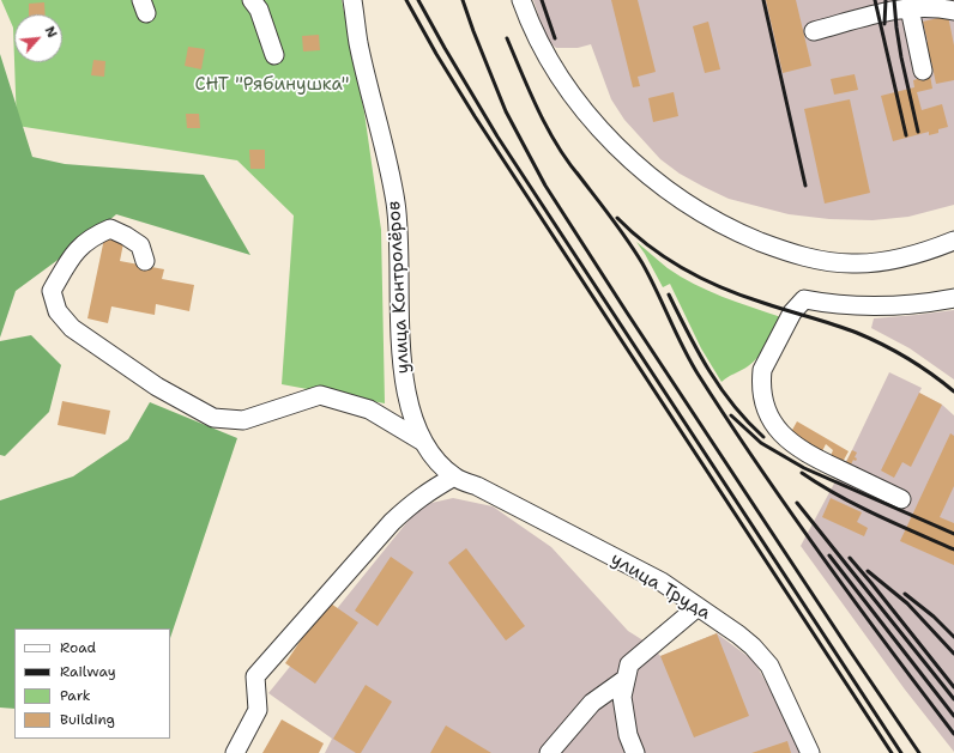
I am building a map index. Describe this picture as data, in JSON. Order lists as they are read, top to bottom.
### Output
{
  "streets": {
    "street": ["улица Контролёров", "улица Труда"]
  },
  "crossings": [
    ["улица Контролёров", "улица Труда"]
  ],
  "parks": ["СНТ \"Рябинушка\""],
  "legend": [
    "Road",
    "Railway",
    "Park",
    "Building"
  ],
  "north": "top right"
}
